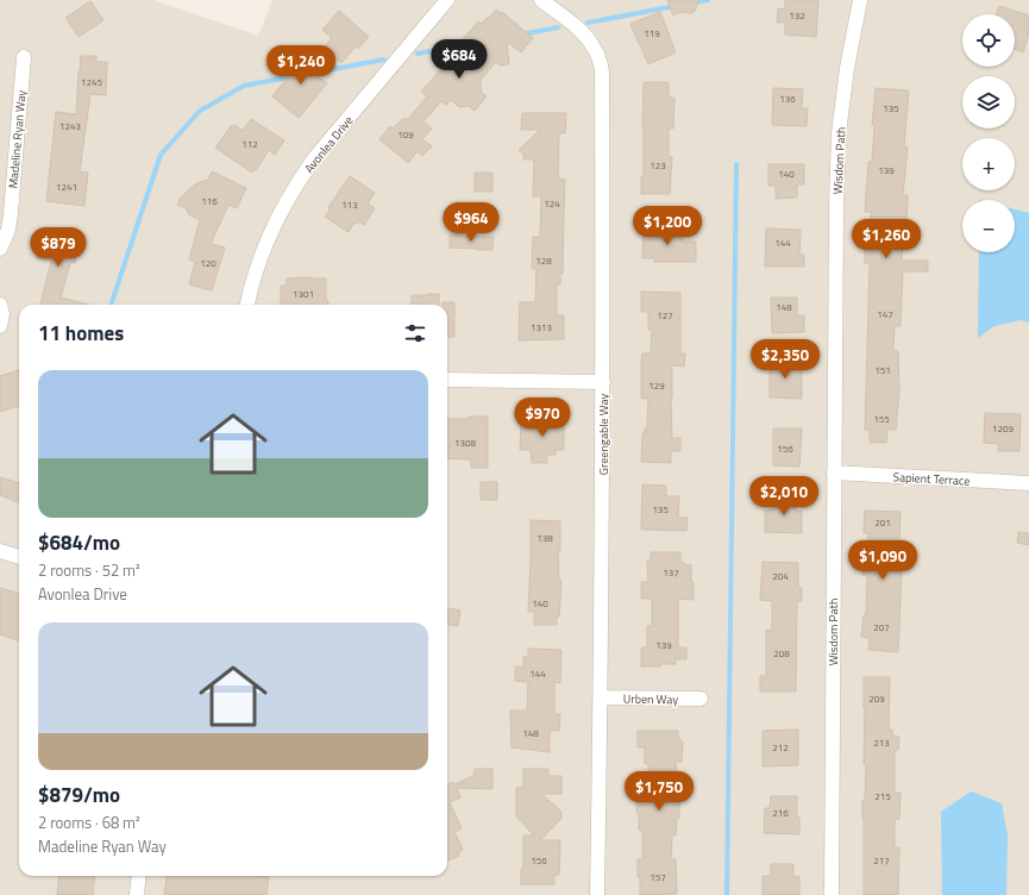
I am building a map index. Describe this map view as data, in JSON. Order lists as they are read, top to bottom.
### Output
{
  "streets": {
    "street": [
      "Madeline Ryan Way",
      "Avonlea Drive",
      "Wisdom Path",
      "Greengable Way",
      "Sapient Terrace",
      "Urben Way"
    ]
  },
  "crossings": [
    ["Wisdom Path", "Sapient Terrace"],
    ["Greengable Way", "Urben Way"]
  ],
  "house_numbers": [
    "132",
    "119",
    "1245",
    "136",
    "135",
    "1243",
    "109",
    "112",
    "123",
    "139",
    "140",
    "1241",
    "116",
    "124",
    "113",
    "144",
    "128",
    "120",
    "1301",
    "148",
    "147",
    "127",
    "1313",
    "151",
    "129",
    "155",
    "1209",
    "1308",
    "156",
    "135",
    "201",
    "138",
    "137",
    "204",
    "140",
    "207",
    "139",
    "208",
    "144",
    "209",
    "148",
    "213",
    "212",
    "215",
    "216",
    "156",
    "217",
    "157"
  ],
  "page": {
    "map_buttons": ["+", "−"],
    "price": [
      "$684",
      "$1,240",
      "$964",
      "$1,200",
      "$1,260",
      "$879",
      "$2,350",
      "$970",
      "$2,010",
      "$1,090",
      "$1,750"
    ],
    "heading": "11 homes",
    "list": [
      {
        "name": "$684/mo",
        "note": "2 rooms · 52 m² · Avonlea Drive"
      },
      {
        "name": "$879/mo",
        "note": "2 rooms · 68 m² · Madeline Ryan Way"
      }
    ]
  }
}
